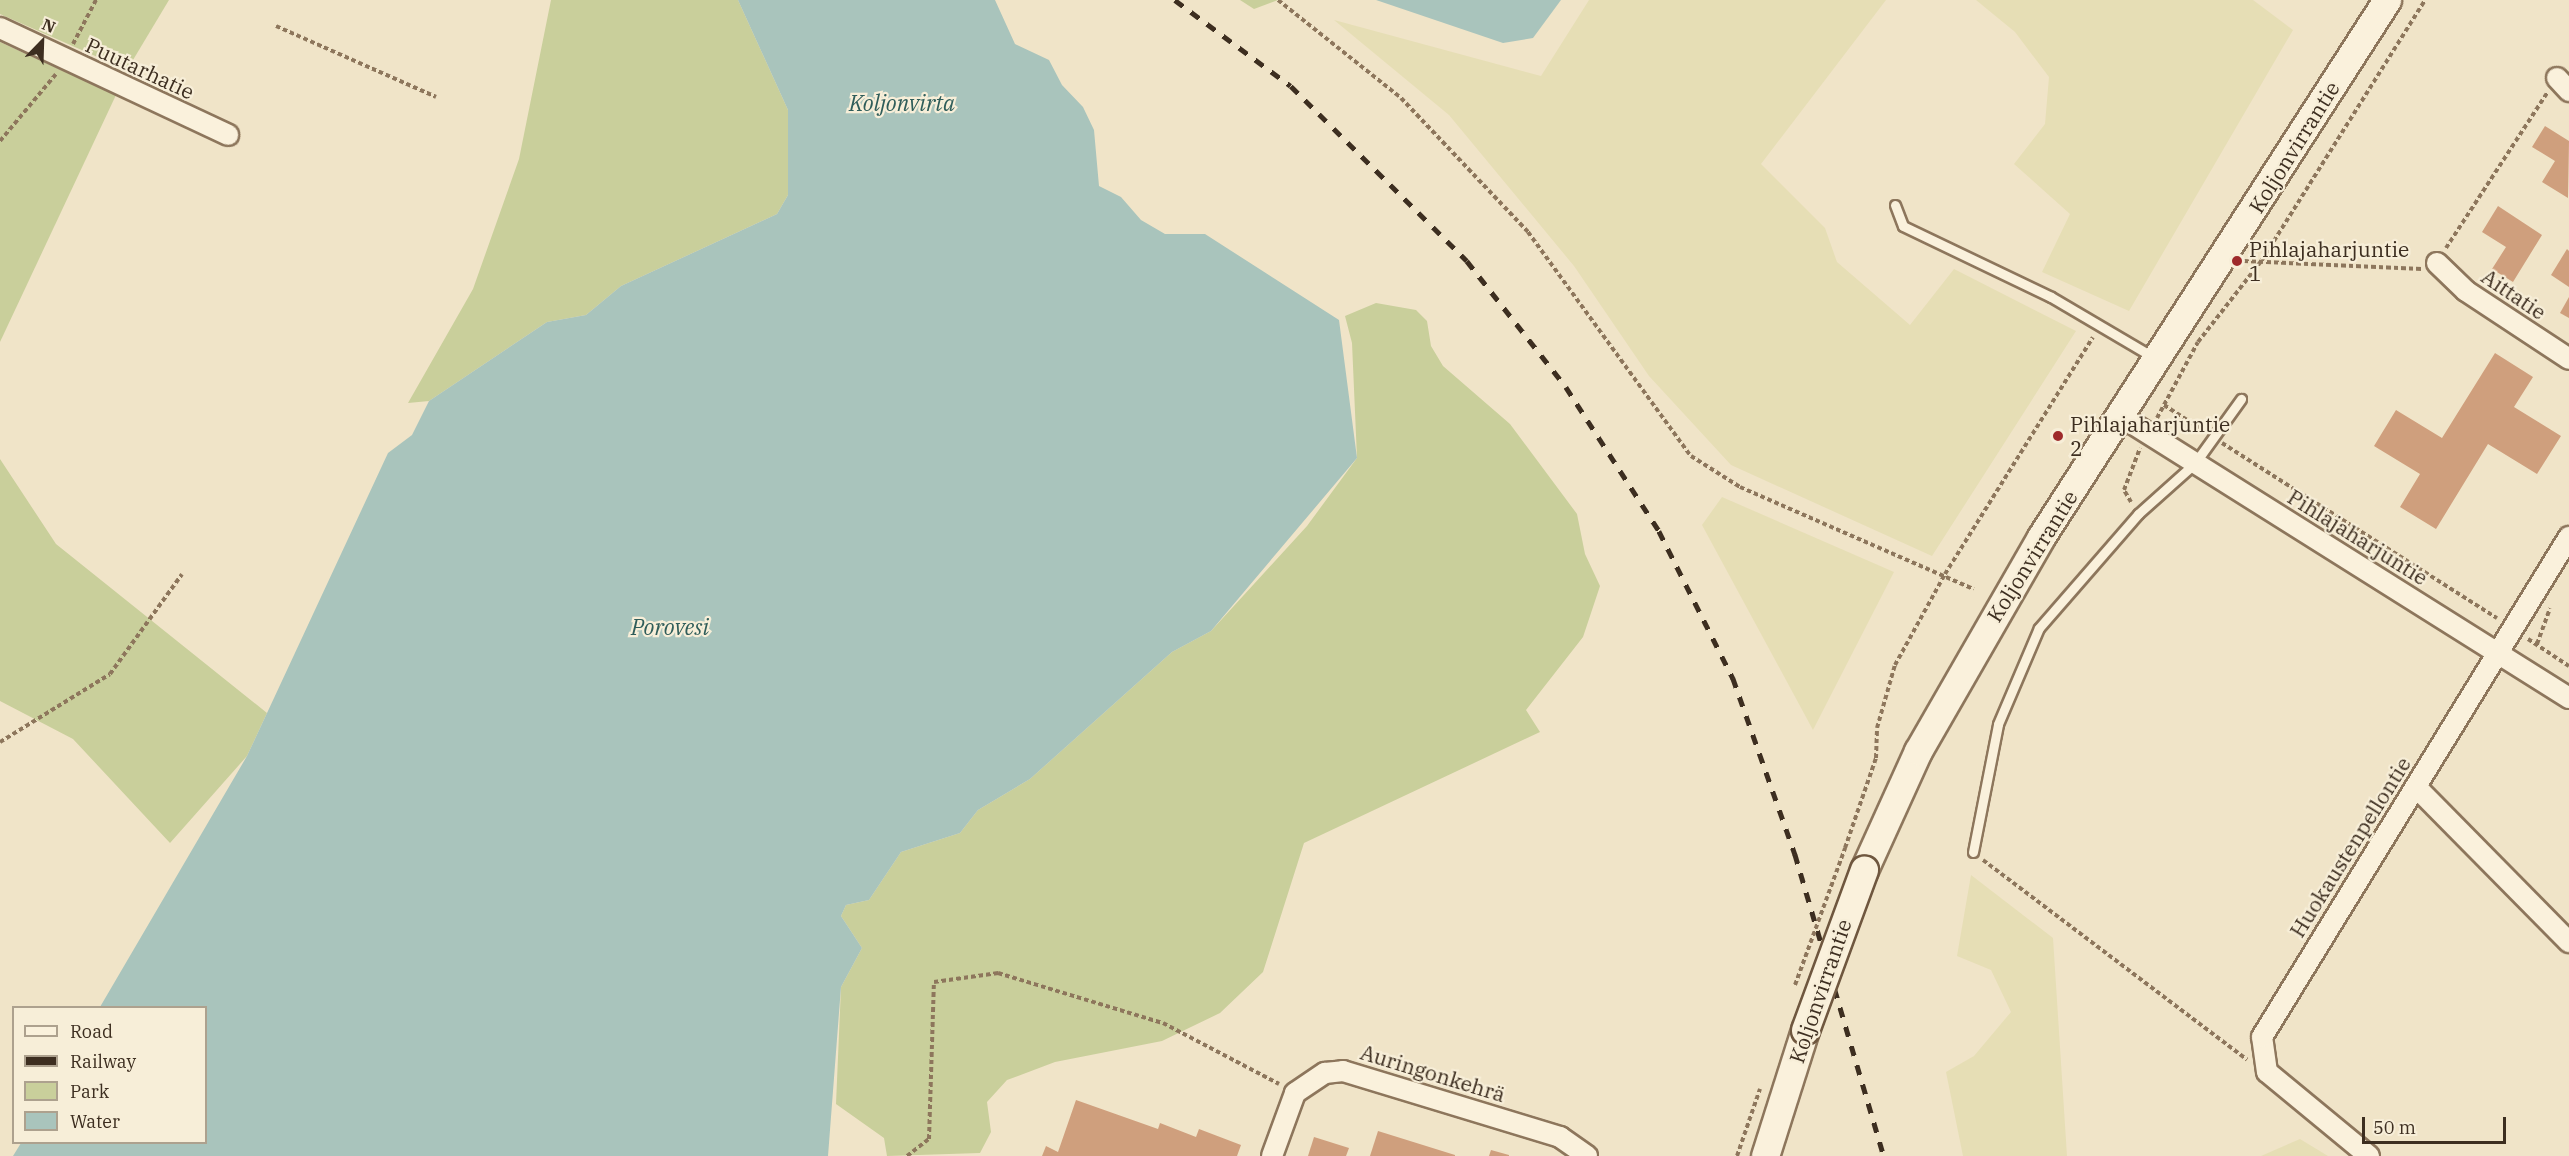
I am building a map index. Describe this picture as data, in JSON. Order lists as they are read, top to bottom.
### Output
{
  "streets": {
    "main road": ["Koljonvirrantie"],
    "street": [
      "Puutarhatie",
      "Aittatie",
      "Pihlajaharjuntie",
      "Huokaustenpellontie",
      "Auringonkehrä"
    ]
  },
  "crossings": [
    ["Koljonvirrantie", "Pihlajaharjuntie"],
    ["Pihlajaharjuntie", "Huokaustenpellontie"]
  ],
  "water": ["Koljonvirta", "Porovesi"],
  "places": ["Pihlajaharjuntie 1", "Pihlajaharjuntie 2"],
  "legend": [
    "Road",
    "Railway",
    "Park",
    "Water"
  ],
  "scale_bar": "50 m",
  "north": "top right"
}
